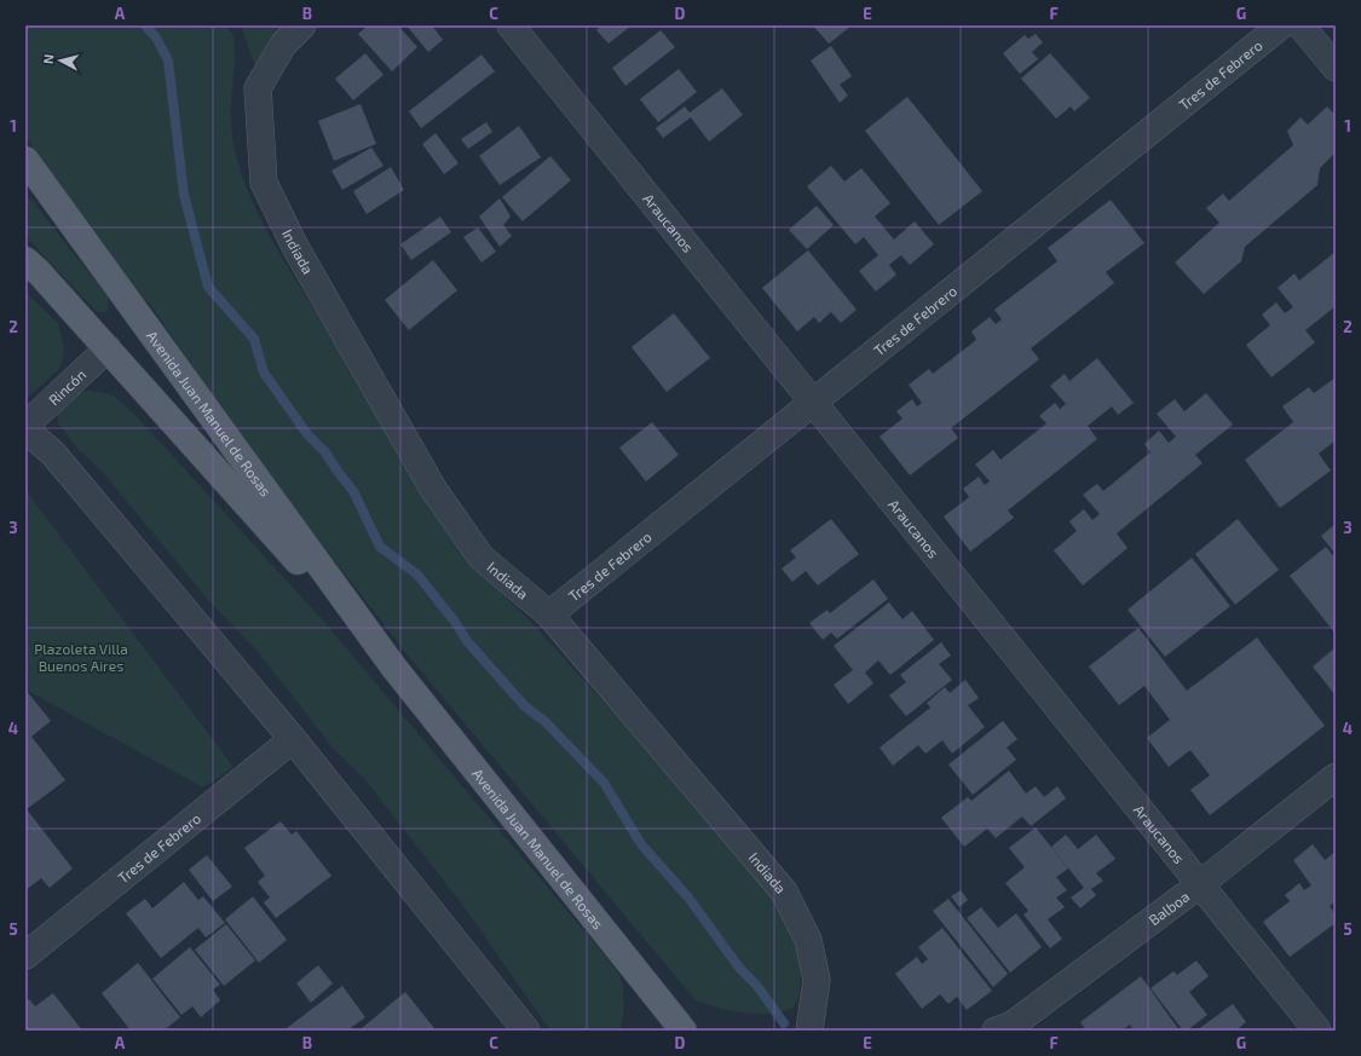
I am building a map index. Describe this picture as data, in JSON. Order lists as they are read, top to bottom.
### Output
{
  "streets": {
    "main road": ["Avenida Juan Manuel de Rosas"],
    "street": [
      "Tres de Febrero",
      "Araucanos",
      "Indiada",
      "Rincón",
      "Balboa"
    ]
  },
  "crossings": [
    ["Tres de Febrero", "Araucanos"],
    ["Tres de Febrero", "Indiada"],
    ["Araucanos", "Balboa"],
    ["Rincón", "Avenida Juan Manuel de Rosas"]
  ],
  "parks": ["Plazoleta Villa Buenos Aires"],
  "north": "left",
  "grid": {
    "columns": [
      "A",
      "B",
      "C",
      "D",
      "E",
      "F",
      "G"
    ],
    "rows": [
      "1",
      "2",
      "3",
      "4",
      "5"
    ]
  }
}
